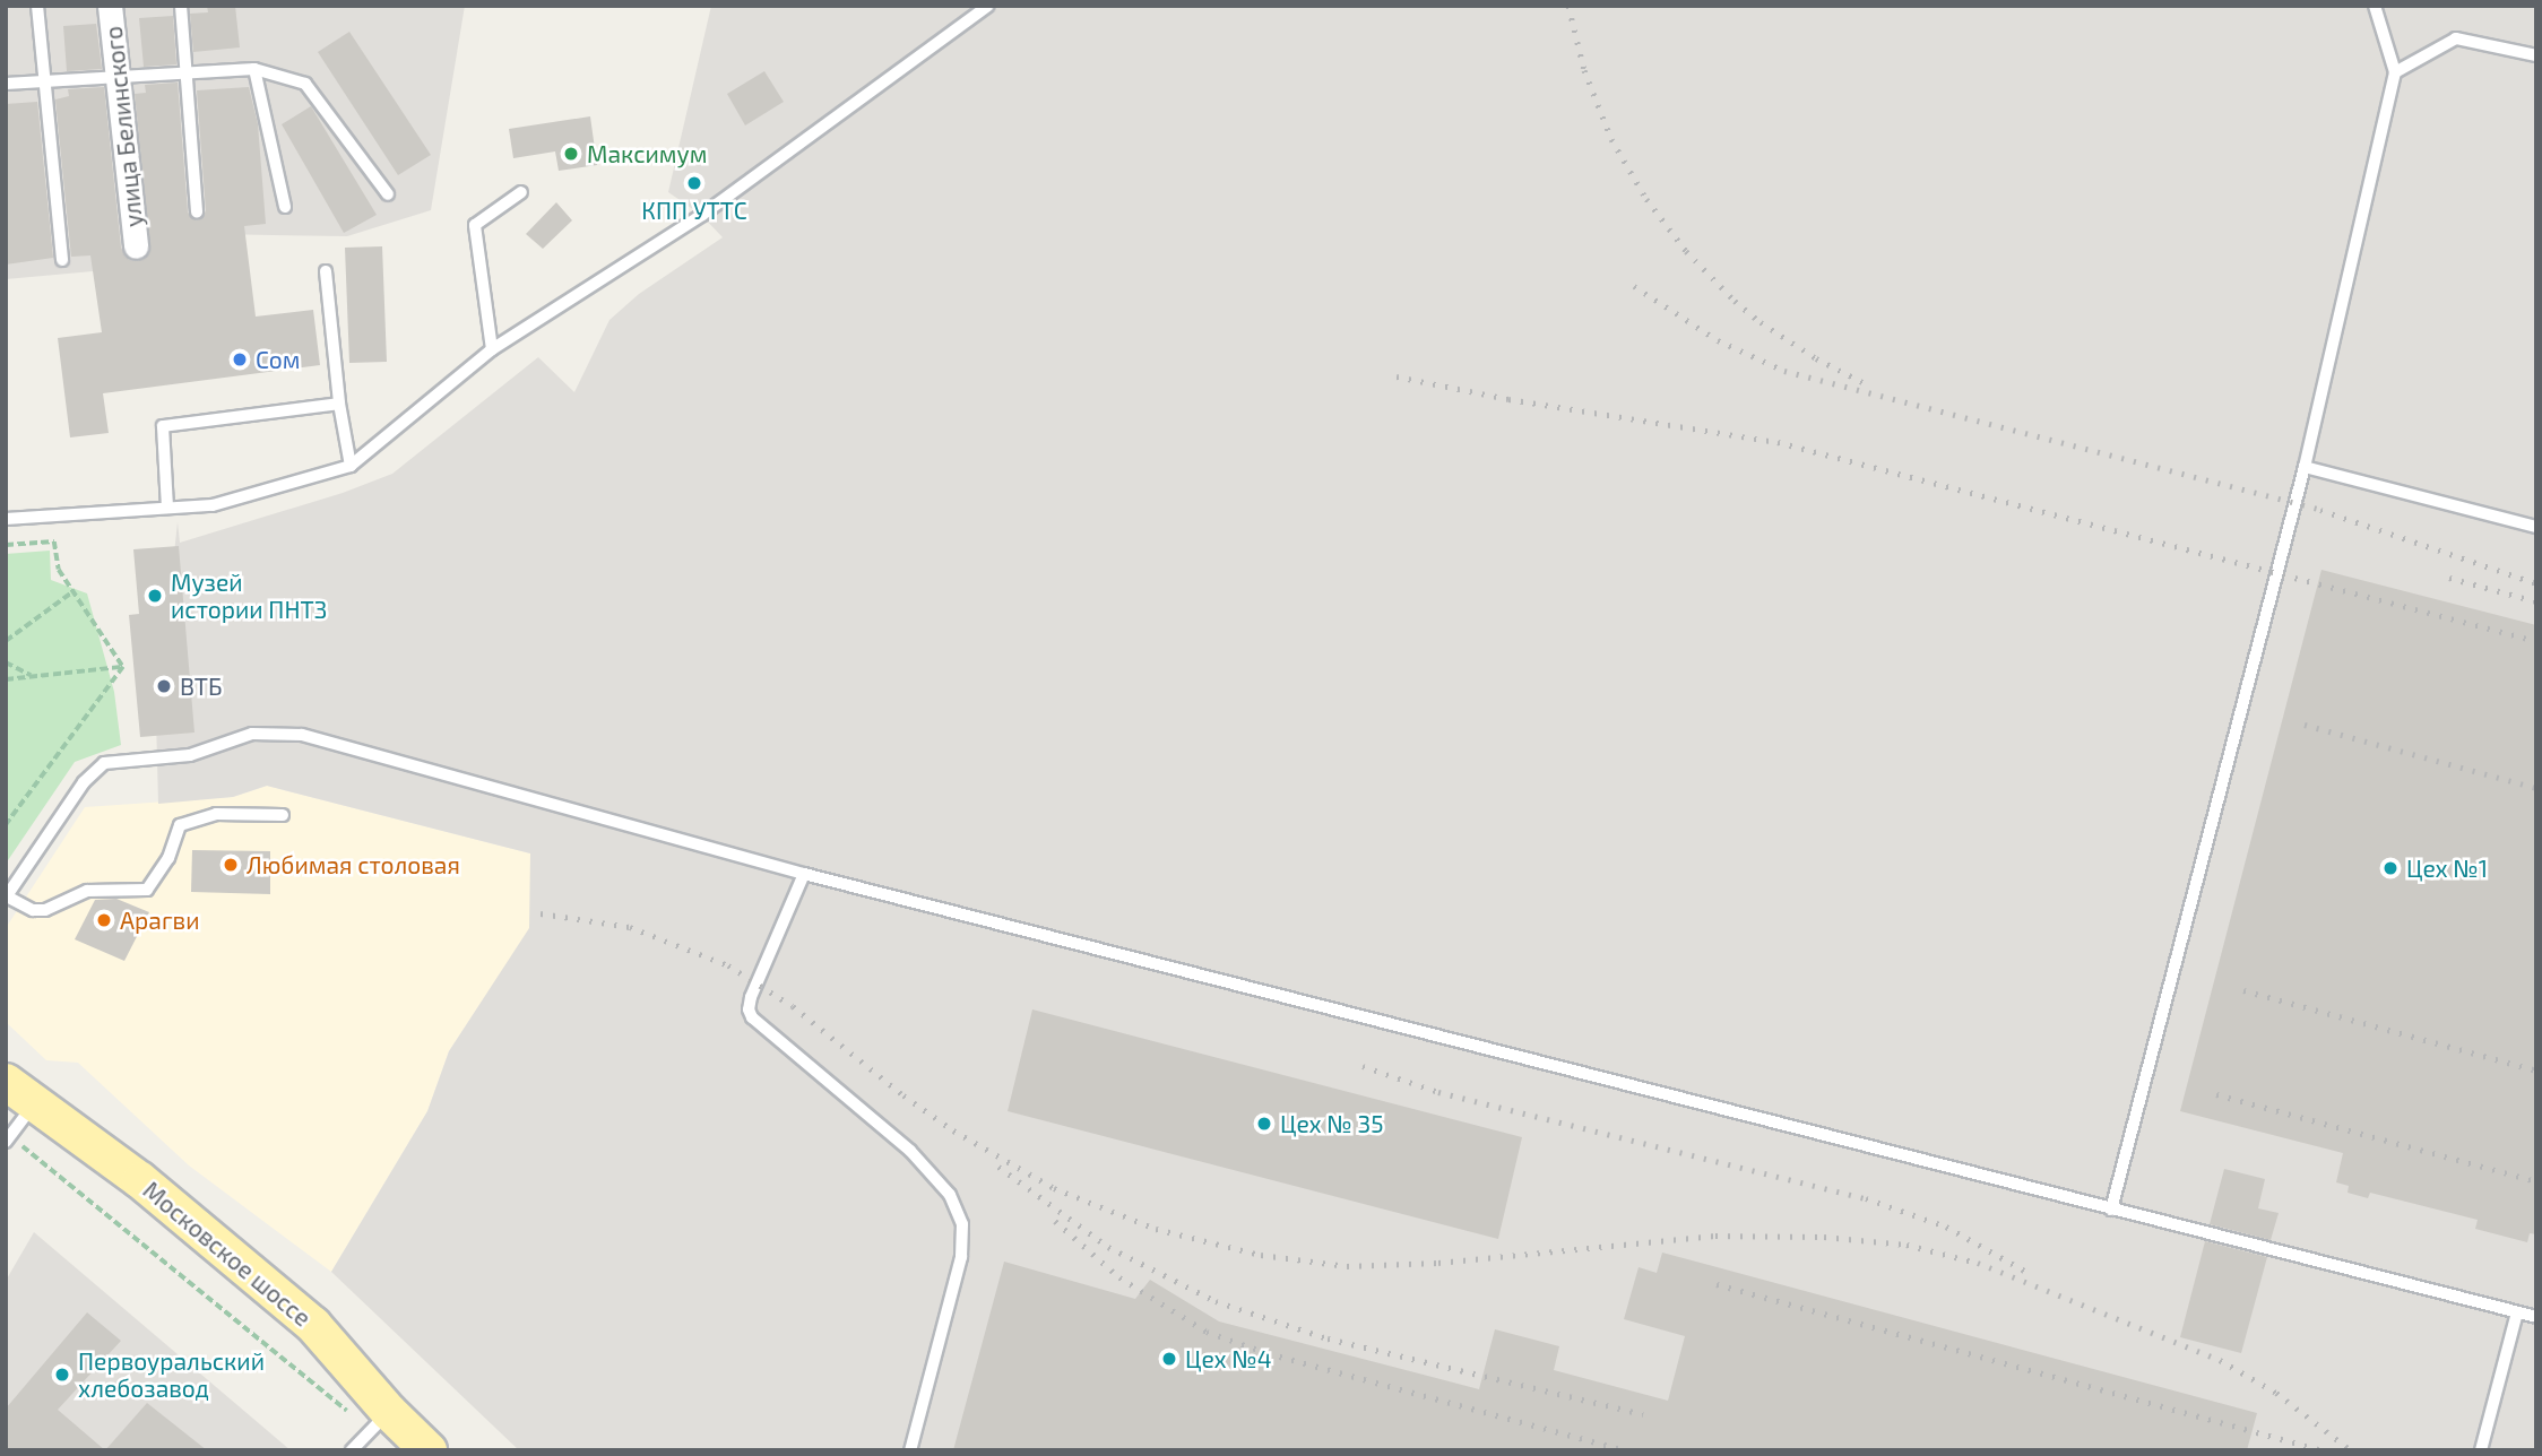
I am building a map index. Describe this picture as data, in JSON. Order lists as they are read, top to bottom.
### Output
{
  "streets": {
    "main road": ["Московское шоссе"],
    "street": ["улица Белинского"]
  },
  "places": [
    "Максимум",
    "КПП УТТС",
    "Сом",
    "Музей истории ПНТЗ",
    "ВТБ",
    "Любимая столовая",
    "Цех №1",
    "Арагви",
    "Цех № 35",
    "Цех №4",
    "Первоуральский хлебозавод"
  ]
}
